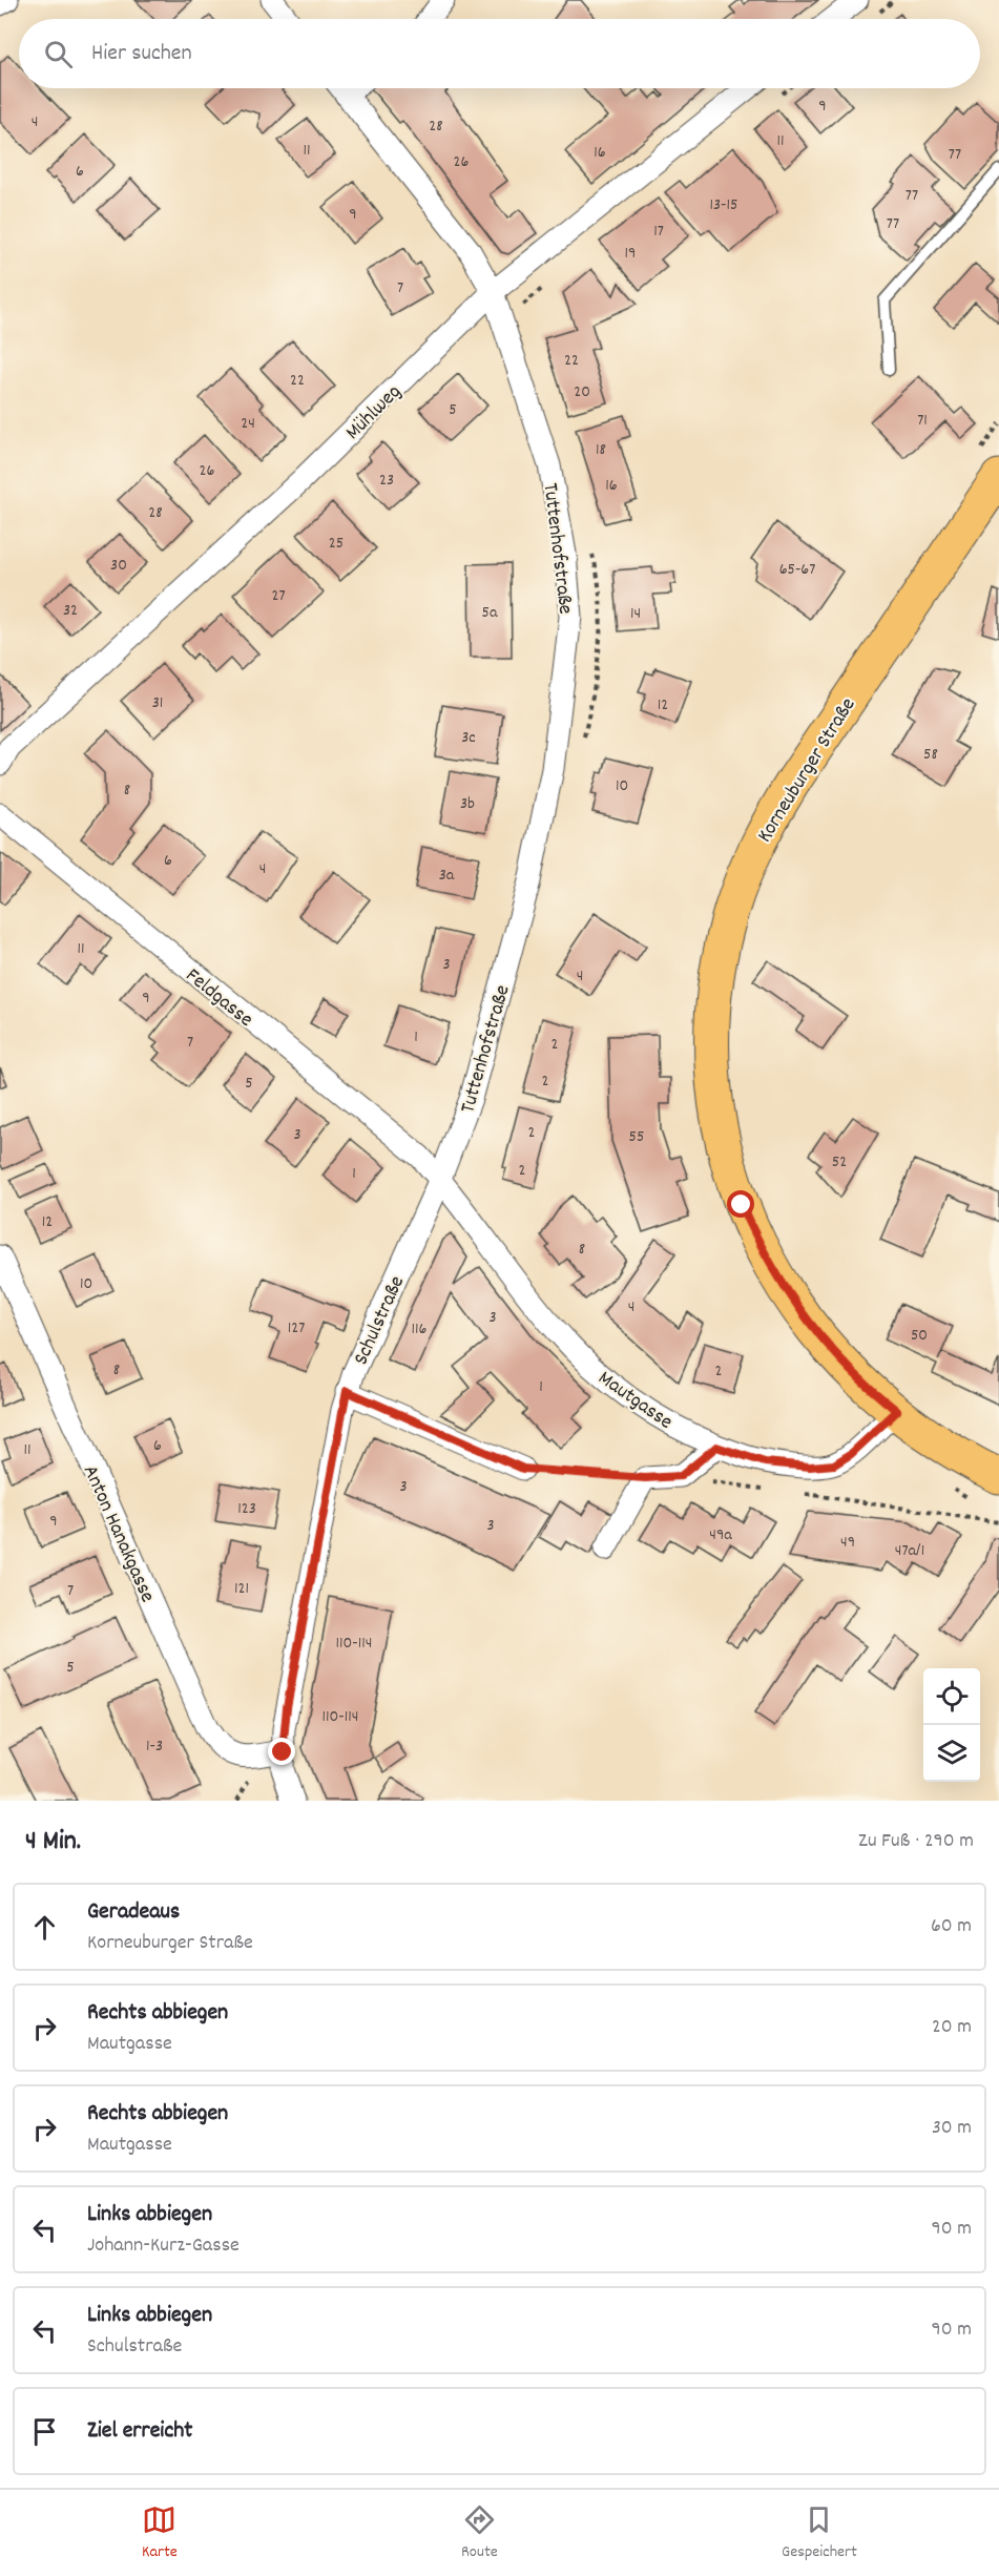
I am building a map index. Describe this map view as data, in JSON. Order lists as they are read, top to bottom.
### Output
{
  "streets": {
    "main road": ["Korneuburger Straße"],
    "street": [
      "Mühlweg",
      "Tuttenhofstraße",
      "Feldgasse",
      "Schulstraße",
      "Mautgasse",
      "Anton Hanakgasse"
    ]
  },
  "crossings": [
    ["Mühlweg", "Tuttenhofstraße"],
    ["Tuttenhofstraße", "Feldgasse"],
    ["Tuttenhofstraße", "Schulstraße"],
    ["Tuttenhofstraße", "Mautgasse"],
    ["Korneuburger Straße", "Mautgasse"],
    ["Feldgasse", "Schulstraße"],
    ["Feldgasse", "Mautgasse"],
    ["Schulstraße", "Mautgasse"],
    ["Schulstraße", "Anton Hanakgasse"]
  ],
  "house_numbers": [
    "9",
    "4",
    "28",
    "11",
    "11",
    "16",
    "77",
    "26",
    "6",
    "77",
    "13-15",
    "9",
    "77",
    "17",
    "19",
    "7",
    "22",
    "22",
    "20",
    "5",
    "71",
    "24",
    "18",
    "26",
    "23",
    "16",
    "28",
    "25",
    "30",
    "65-67",
    "27",
    "32",
    "5a",
    "14",
    "31",
    "12",
    "3c",
    "58",
    "10",
    "8",
    "3b",
    "6",
    "4",
    "3a",
    "11",
    "3",
    "4",
    "9",
    "1",
    "7",
    "2",
    "2",
    "5",
    "2",
    "3",
    "55",
    "52",
    "2",
    "1",
    "12",
    "8",
    "10",
    "4",
    "3",
    "127",
    "116",
    "50",
    "8",
    "2",
    "1",
    "6",
    "11",
    "3",
    "123",
    "9",
    "3",
    "49a",
    "49",
    "47a/1",
    "121",
    "7",
    "110-114",
    "5",
    "110-114",
    "1-3"
  ],
  "page": {
    "search": "Hier suchen",
    "heading": ["4 Min.", "Zu Fuß · 290 m"],
    "list": [
      ["Geradeaus", "Korneuburger Straße", "60 m"],
      ["Rechts abbiegen", "Mautgasse", "20 m"],
      ["Rechts abbiegen", "Mautgasse", "30 m"],
      ["Links abbiegen", "Johann-Kurz-Gasse", "90 m"],
      ["Links abbiegen", "Schulstraße", "90 m"],
      "Ziel erreicht"
    ],
    "nav": ["Karte", "Route", "Gespeichert"]
  }
}
